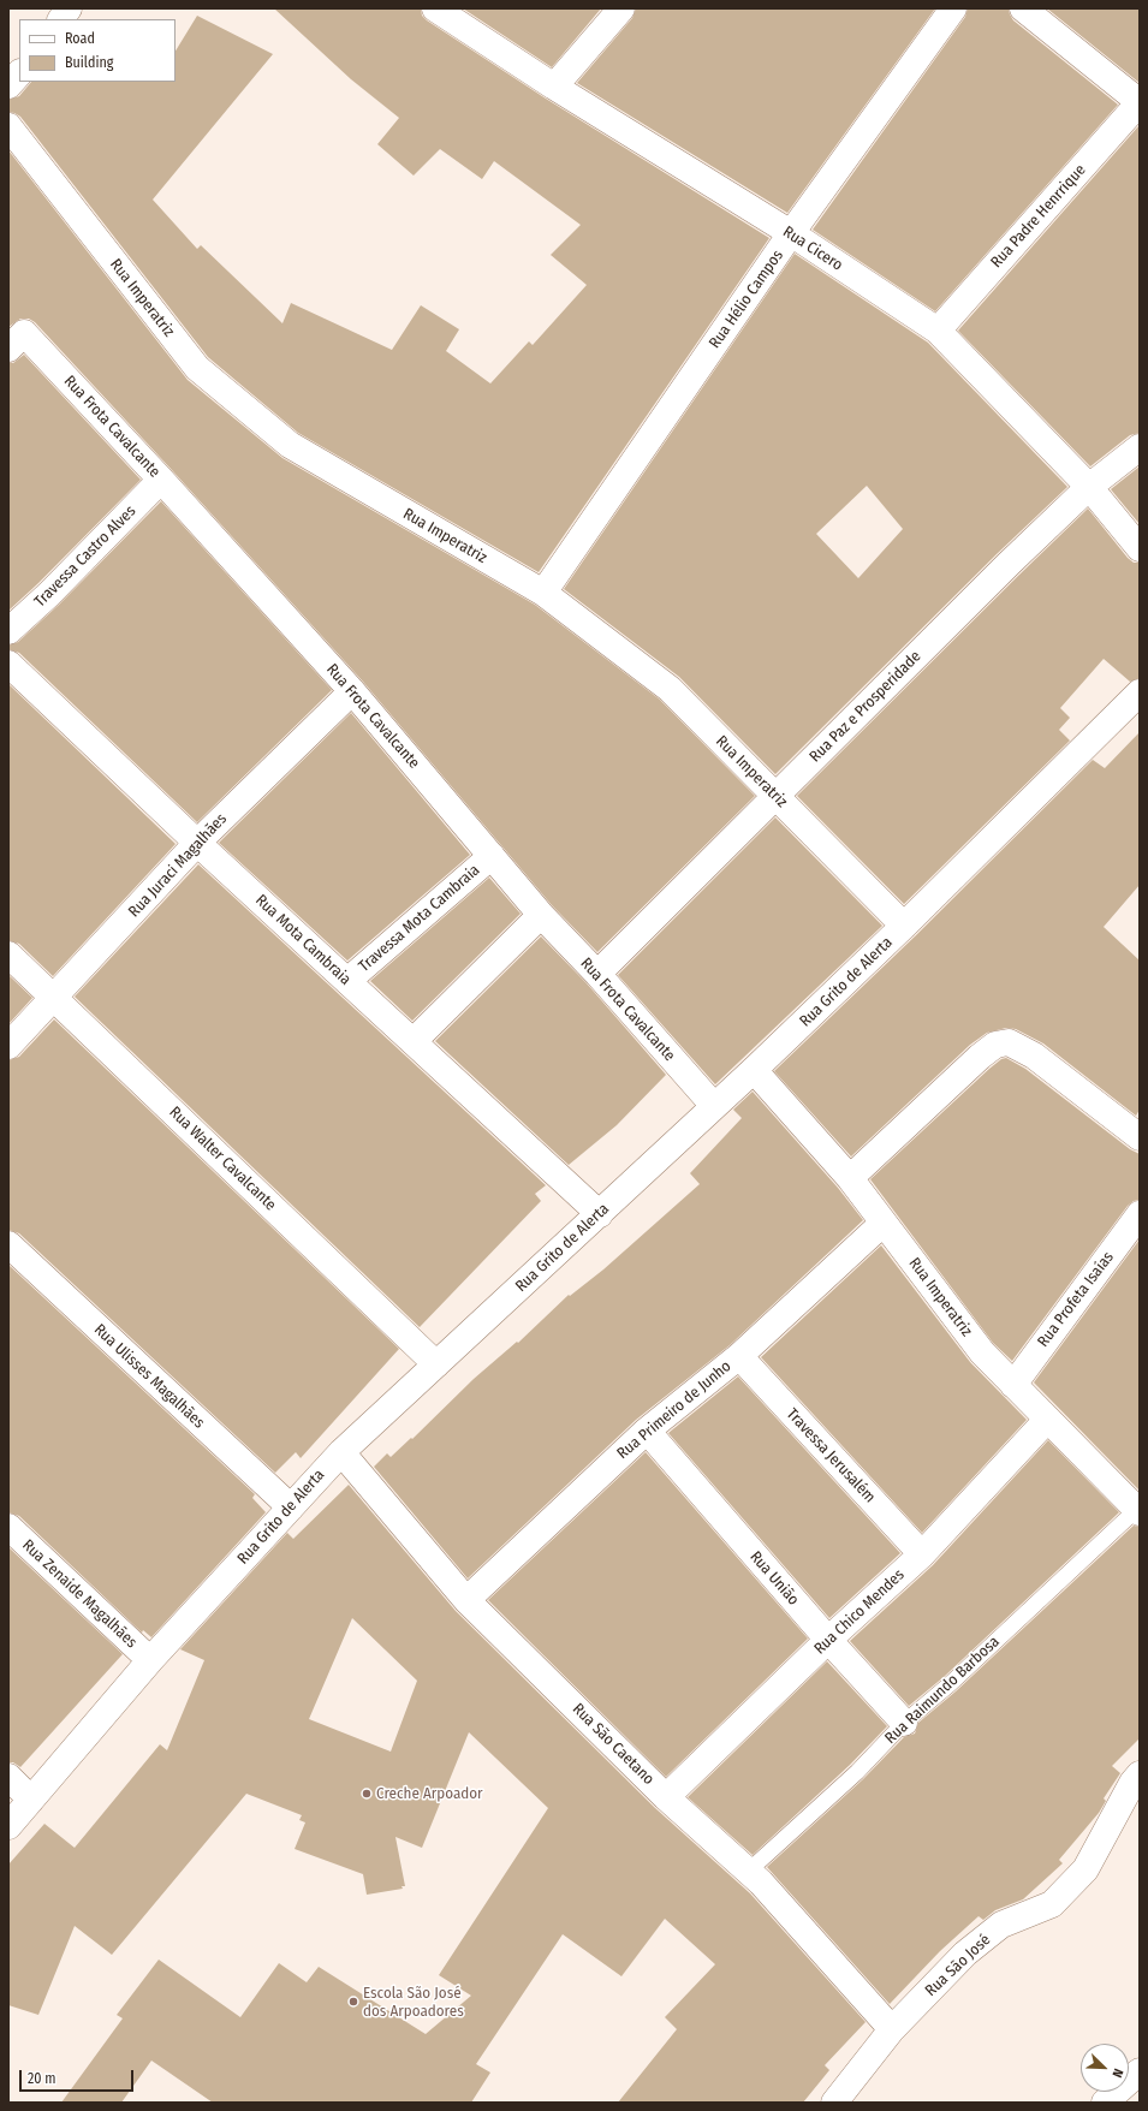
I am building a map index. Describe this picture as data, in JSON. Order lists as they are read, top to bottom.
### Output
{
  "streets": {
    "street": [
      "Rua Padre Henrrique",
      "Rua Cicero",
      "Rua Imperatriz",
      "Rua Hélio Campos",
      "Rua Frota Cavalcante",
      "Travessa Castro Alves",
      "Rua Paz e Prosperidade",
      "Rua Juraci Magalhães",
      "Travessa Mota Cambraia",
      "Rua Mota Cambraia",
      "Rua Grito de Alerta",
      "Rua Walter Cavalcante",
      "Rua Profeta Isaías",
      "Rua Ulisses Magalhães",
      "Rua Primeiro de Junho",
      "Travessa Jerusalém",
      "Rua União",
      "Rua Zenaide Magalhães",
      "Rua Chico Mendes",
      "Rua São Caetano",
      "Rua São José"
    ],
    "lane": ["Rua Raimundo Barbosa"]
  },
  "crossings": [
    ["Rua Padre Henrrique", "Rua Cicero"],
    ["Rua Cicero", "Rua Hélio Campos"],
    ["Rua Cicero", "Rua Paz e Prosperidade"],
    ["Rua Imperatriz", "Rua Hélio Campos"],
    ["Rua Imperatriz", "Rua Paz e Prosperidade"],
    ["Rua Imperatriz", "Rua Grito de Alerta"],
    ["Rua Imperatriz", "Rua Profeta Isaías"],
    ["Rua Imperatriz", "Rua Primeiro de Junho"],
    ["Rua Imperatriz", "Rua Chico Mendes"],
    ["Rua Imperatriz", "Rua Raimundo Barbosa"],
    ["Rua Frota Cavalcante", "Travessa Castro Alves"],
    ["Rua Frota Cavalcante", "Rua Paz e Prosperidade"],
    ["Rua Frota Cavalcante", "Rua Juraci Magalhães"],
    ["Rua Frota Cavalcante", "Travessa Mota Cambraia"],
    ["Rua Frota Cavalcante", "Rua Grito de Alerta"],
    ["Rua Juraci Magalhães", "Rua Mota Cambraia"],
    ["Rua Juraci Magalhães", "Rua Walter Cavalcante"],
    ["Travessa Mota Cambraia", "Rua Mota Cambraia"],
    ["Rua Mota Cambraia", "Rua Grito de Alerta"],
    ["Rua Grito de Alerta", "Rua Walter Cavalcante"],
    ["Rua Grito de Alerta", "Rua Ulisses Magalhães"],
    ["Rua Grito de Alerta", "Rua Zenaide Magalhães"],
    ["Rua Grito de Alerta", "Rua São Caetano"],
    ["Rua Primeiro de Junho", "Travessa Jerusalém"],
    ["Rua Primeiro de Junho", "Rua União"],
    ["Rua Primeiro de Junho", "Rua São Caetano"],
    ["Travessa Jerusalém", "Rua Chico Mendes"],
    ["Rua União", "Rua Chico Mendes"],
    ["Rua União", "Rua Raimundo Barbosa"],
    ["Rua Chico Mendes", "Rua São Caetano"],
    ["Rua Raimundo Barbosa", "Rua São Caetano"],
    ["Rua São Caetano", "Rua São José"]
  ],
  "places": ["Creche Arpoador", "Escola São José dos Arpoadores"],
  "legend": ["Road", "Building"],
  "scale_bar": "20 m",
  "north": "bottom right"
}
